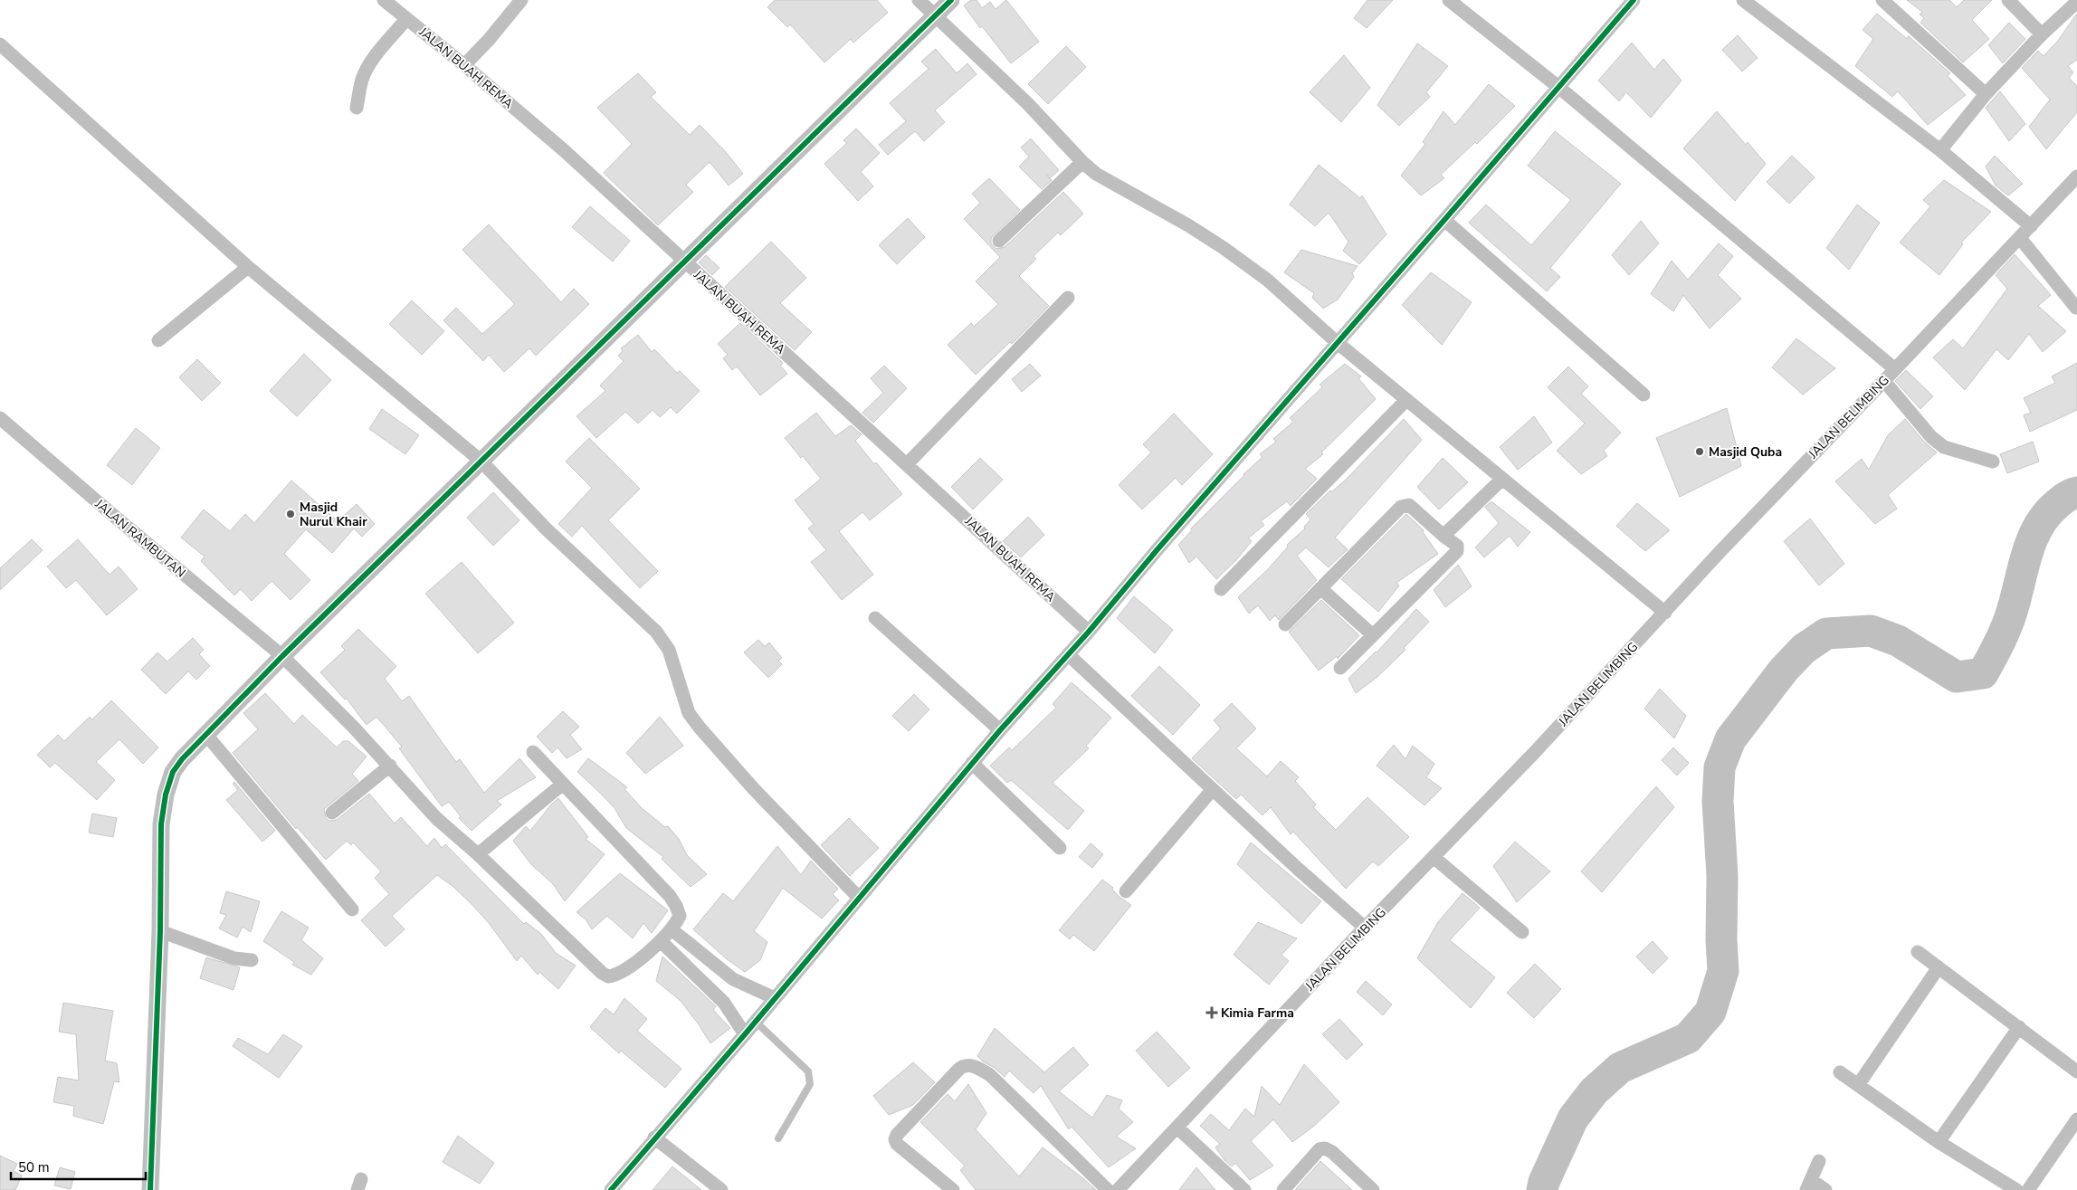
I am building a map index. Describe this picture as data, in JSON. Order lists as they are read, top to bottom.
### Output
{
  "streets": {
    "street": ["JALAN BUAH REMA", "JALAN BELIMBING", "JALAN RAMBUTAN"]
  },
  "places": {
    "other": ["Masjid Quba", "Masjid Nurul Khair"],
    "health": ["Kimia Farma"]
  },
  "scale_bar": "50 m"
}
